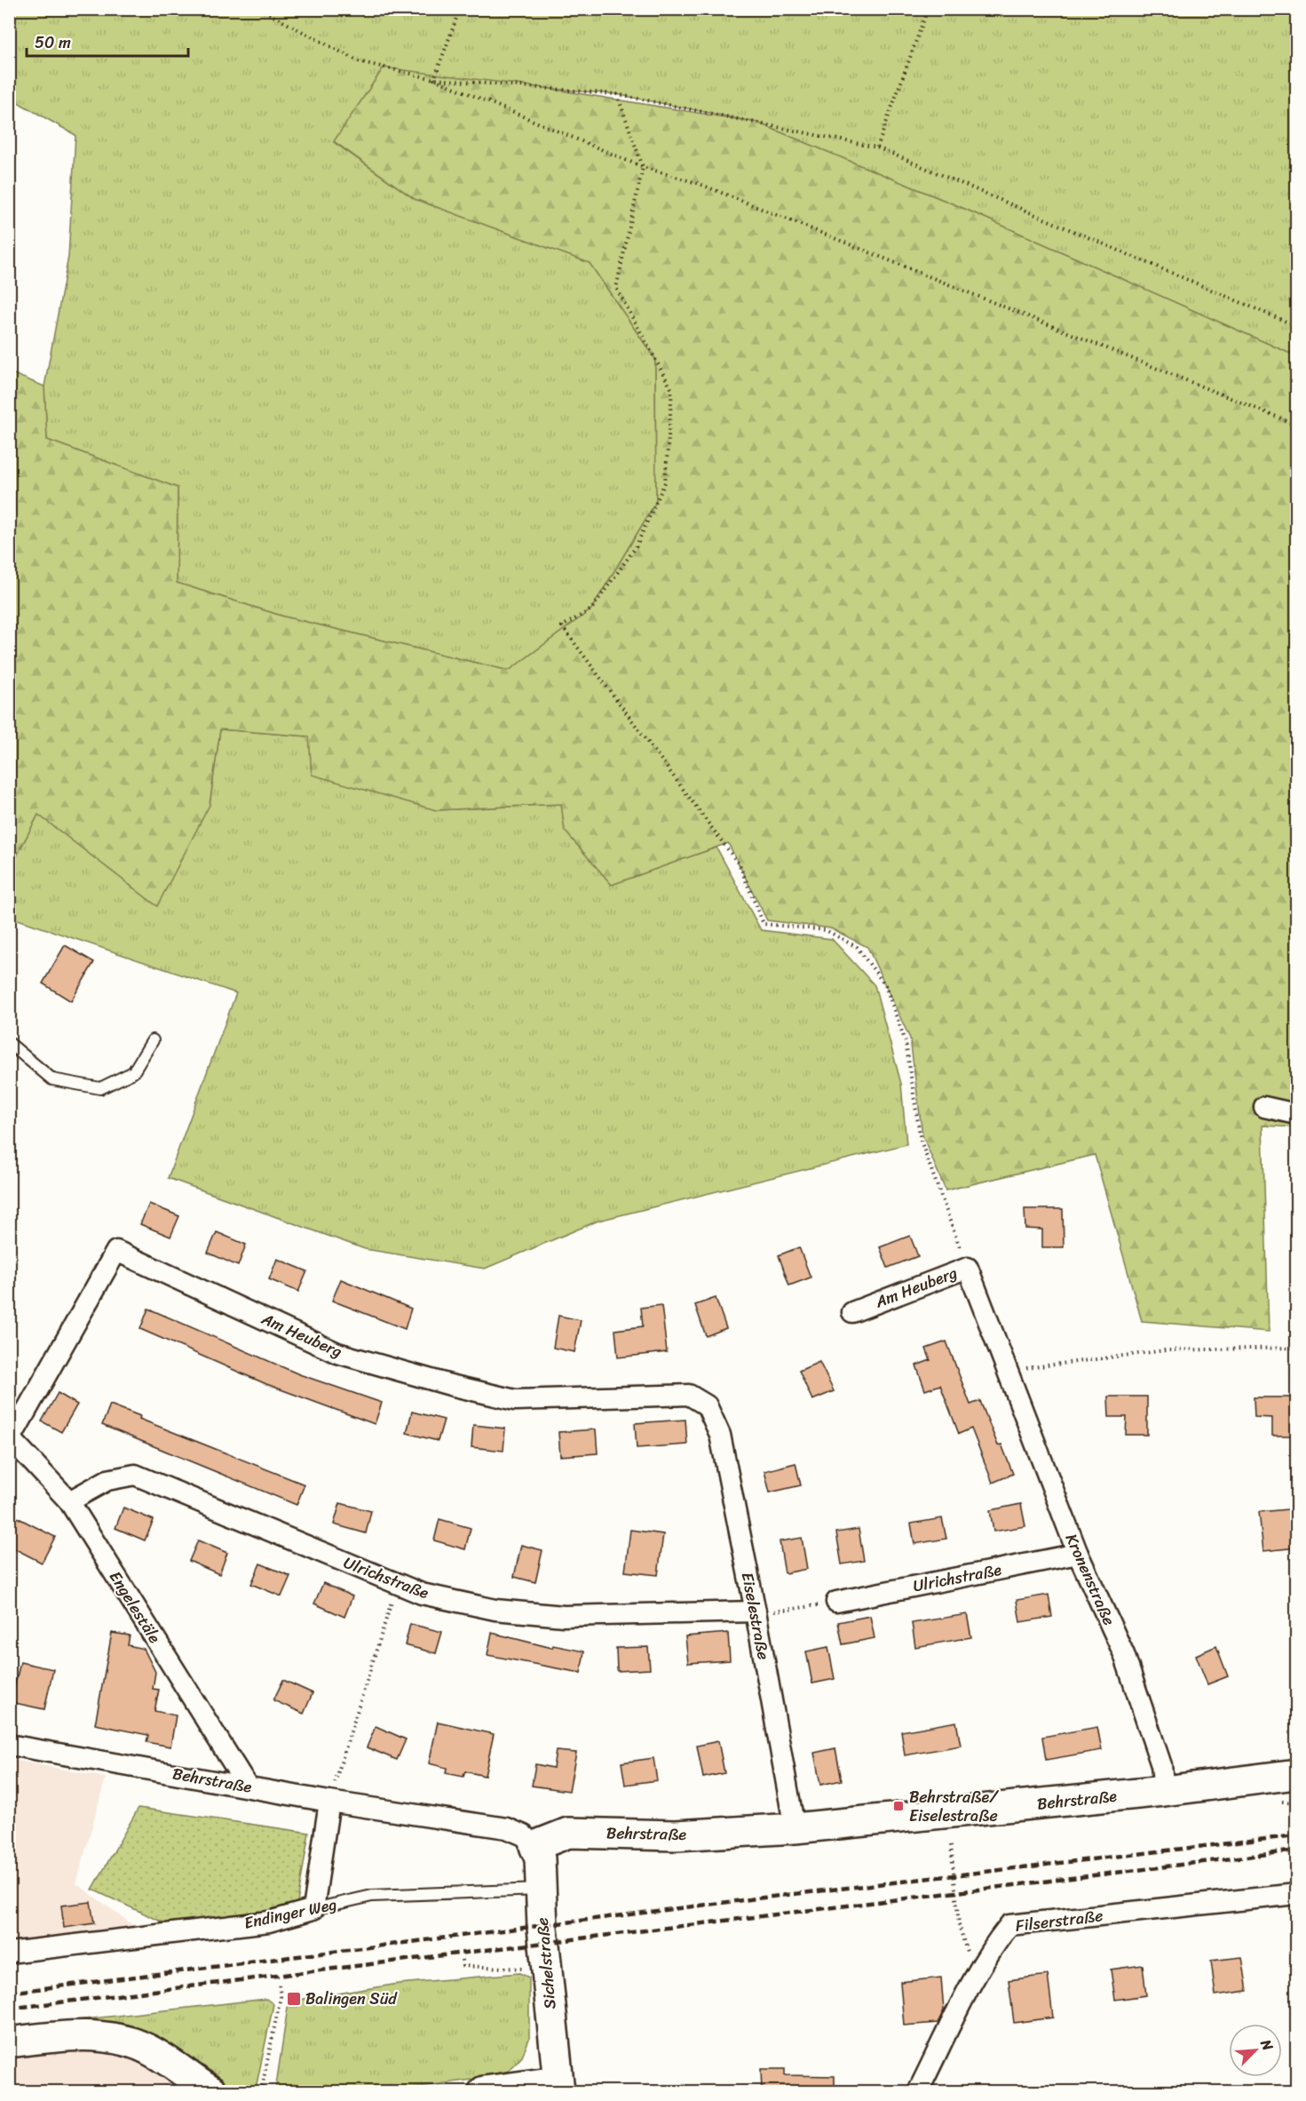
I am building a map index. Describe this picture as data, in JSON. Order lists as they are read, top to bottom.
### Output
{
  "streets": {
    "street": [
      "Am Heuberg",
      "Ulrichstraße",
      "Kronenstraße",
      "Engelestäle",
      "Eiselestraße",
      "Behrstraße",
      "Endinger Weg",
      "Filserstraße",
      "Sichelstraße"
    ]
  },
  "crossings": [
    ["Am Heuberg", "Kronenstraße"],
    ["Am Heuberg", "Engelestäle"],
    ["Am Heuberg", "Eiselestraße"],
    ["Ulrichstraße", "Kronenstraße"],
    ["Ulrichstraße", "Engelestäle"],
    ["Ulrichstraße", "Eiselestraße"],
    ["Kronenstraße", "Behrstraße"],
    ["Engelestäle", "Behrstraße"],
    ["Eiselestraße", "Behrstraße"],
    ["Behrstraße", "Sichelstraße"],
    ["Endinger Weg", "Sichelstraße"]
  ],
  "places": {
    "transit": ["Behrstraße/ Eiselestraße", "Balingen Süd"]
  },
  "scale_bar": "50 m",
  "north": "top right"
}
